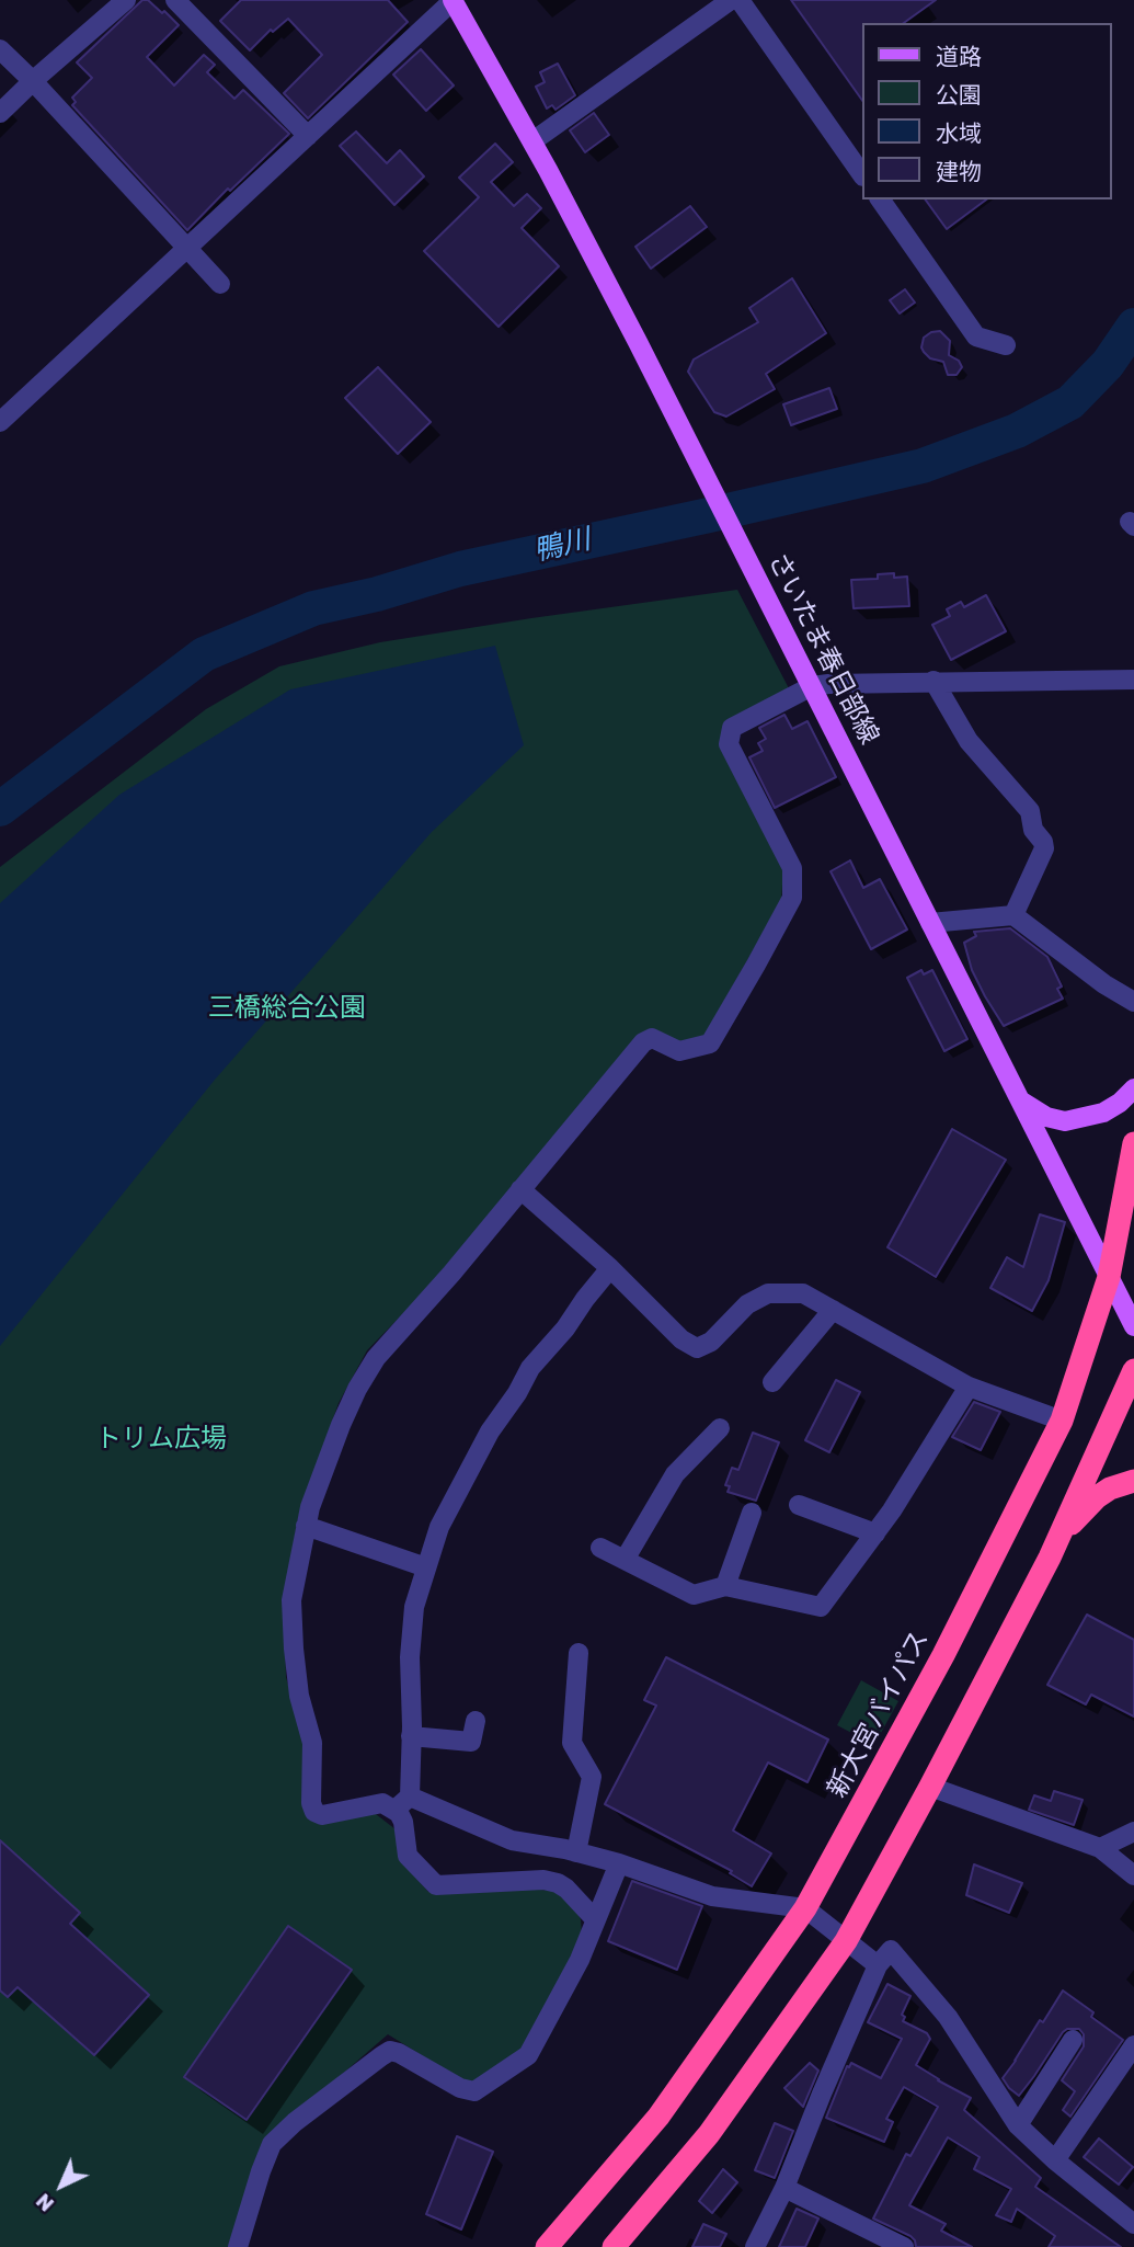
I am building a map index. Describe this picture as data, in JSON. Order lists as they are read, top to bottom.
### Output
{
  "streets": {
    "highway": ["新大宮バイパス"],
    "main road": ["さいたま春日部線"]
  },
  "crossings": [
    ["さいたま春日部線", "新大宮バイパス"]
  ],
  "water": ["鴨川"],
  "parks": ["三橋総合公園", "トリム広場"],
  "legend": [
    "道路",
    "公園",
    "水域",
    "建物"
  ],
  "north": "bottom left"
}
